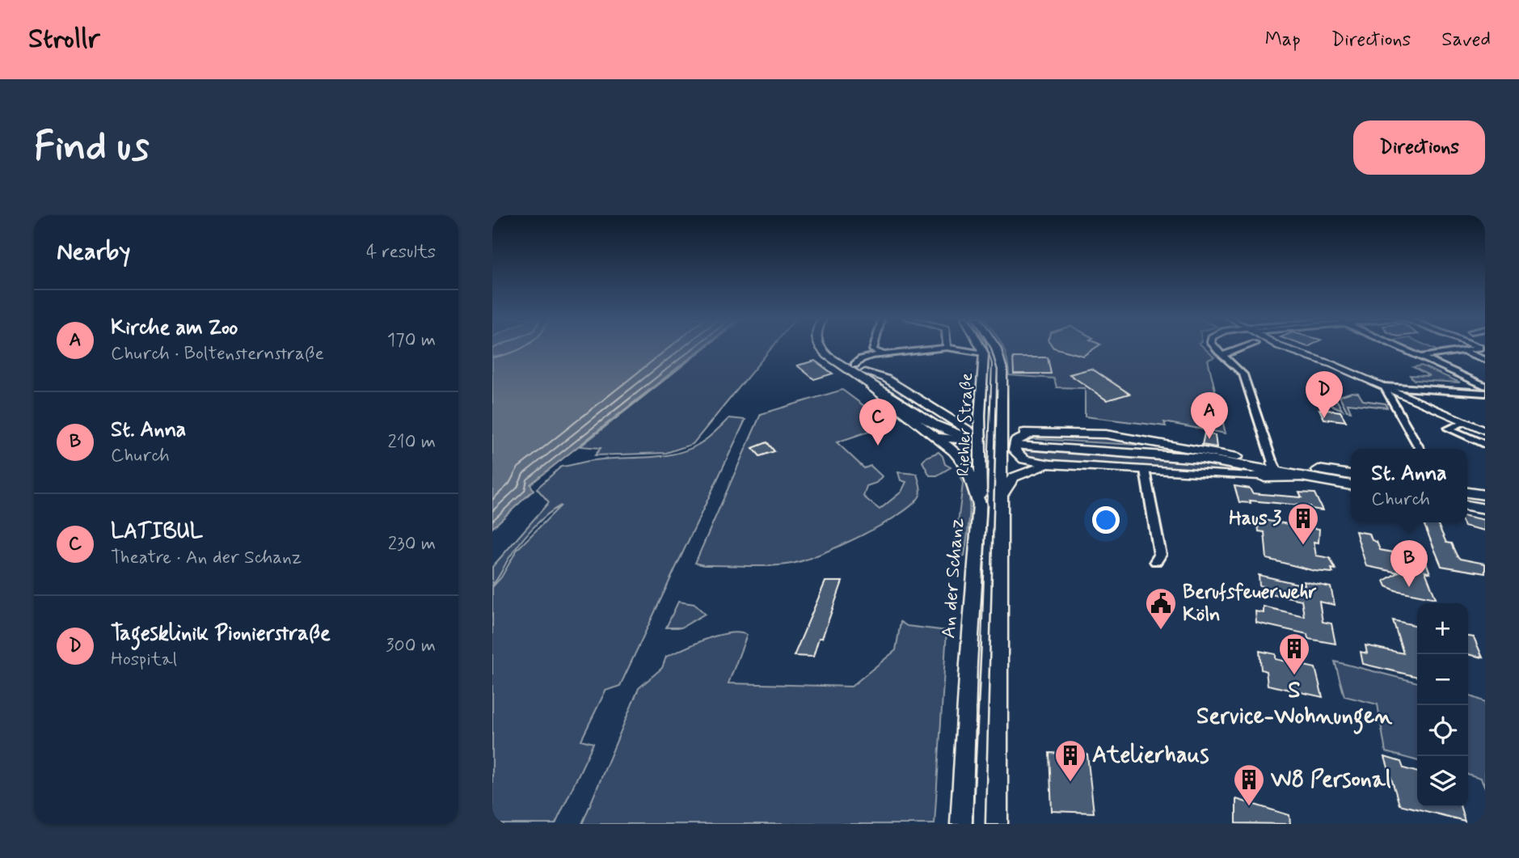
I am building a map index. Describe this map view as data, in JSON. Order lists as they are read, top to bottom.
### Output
{
  "streets": {
    "main road": ["Riehler Straße", "An der Schanz"]
  },
  "crossings": [
    ["Riehler Straße", "An der Schanz"]
  ],
  "places": {
    "building": [
      "Haus 3",
      "S Service-Wohnungen",
      "Atelierhaus",
      "W8 Personal"
    ],
    "public building": ["Berufsfeuerwehr Köln"]
  },
  "page": {
    "header": "Strollr",
    "nav": ["Map", "Directions", "Saved"],
    "buttons": "Directions",
    "title": "Find us",
    "heading": ["Nearby", "4 results"],
    "list": [
      {
        "mark": "A",
        "name": "Kirche am Zoo",
        "note": "Church · Boltensternstraße",
        "value": "170 m"
      },
      {
        "mark": "B",
        "name": "St. Anna",
        "note": "Church",
        "value": "210 m"
      },
      {
        "mark": "C",
        "name": "LATIBUL",
        "note": "Theatre · An der Schanz",
        "value": "230 m"
      },
      {
        "mark": "D",
        "name": "Tagesklinik Pionierstraße",
        "note": "Hospital",
        "value": "300 m"
      }
    ],
    "pins": [
      "D",
      "A",
      "C",
      "B"
    ],
    "popup": ["St. Anna", "Church"],
    "map_buttons": ["+", "−"]
  }
}
